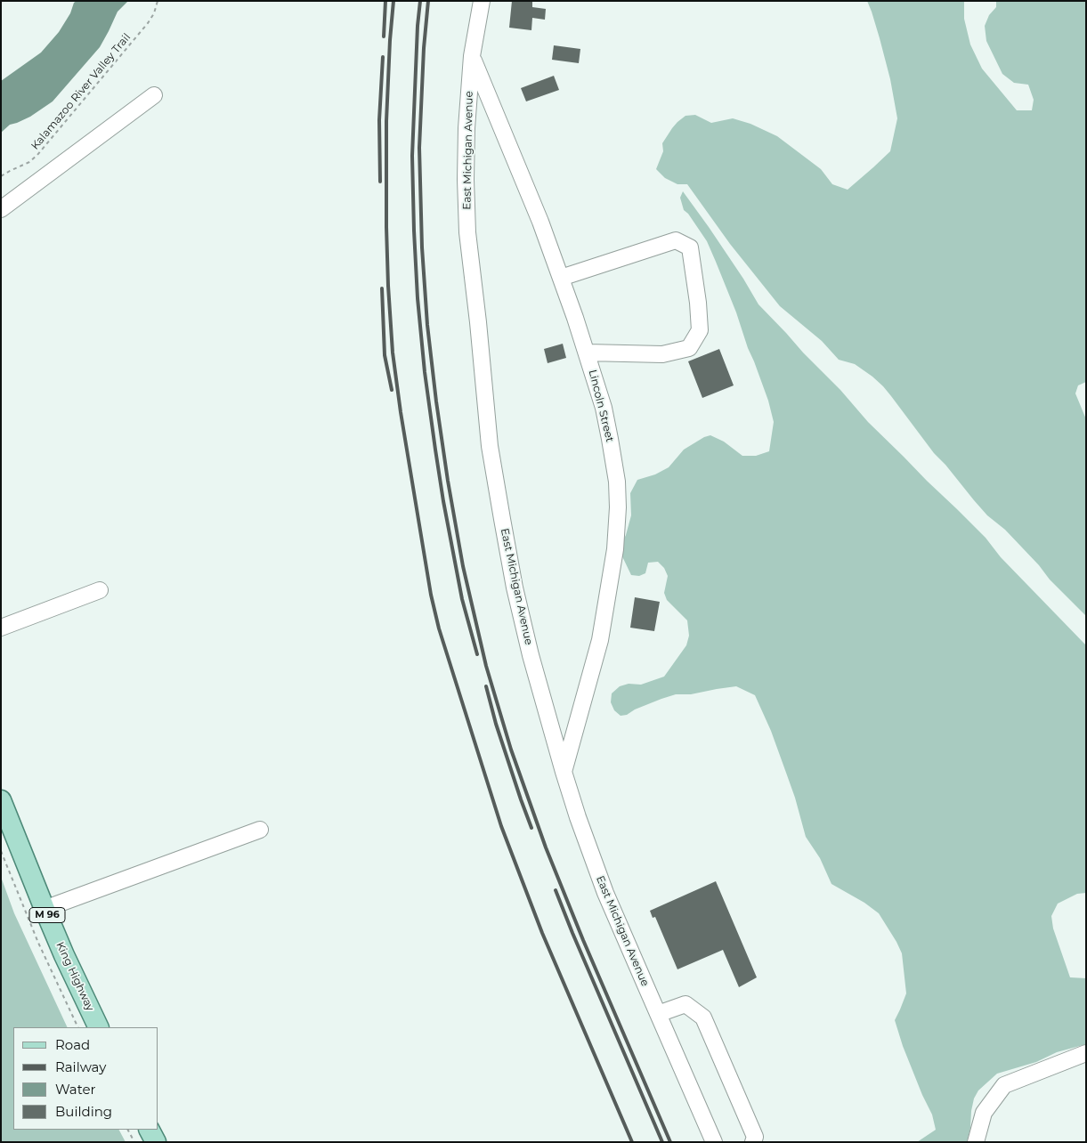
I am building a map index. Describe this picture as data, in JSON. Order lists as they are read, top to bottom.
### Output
{
  "streets": {
    "main road": ["M 96", "King Highway"],
    "street": ["East Michigan Avenue", "Lincoln Street"],
    "path": ["Kalamazoo River Valley Trail"]
  },
  "crossings": [
    ["East Michigan Avenue", "Lincoln Street"]
  ],
  "legend": [
    "Road",
    "Railway",
    "Water",
    "Building"
  ]
}
